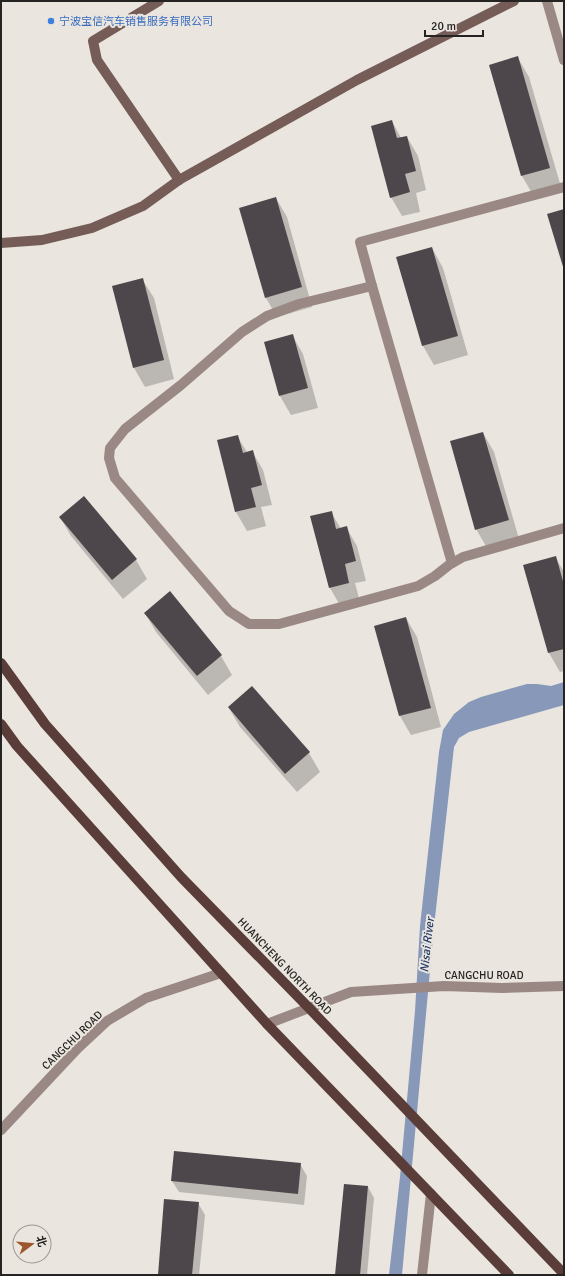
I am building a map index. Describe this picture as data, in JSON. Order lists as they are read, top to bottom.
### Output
{
  "streets": {
    "main road": ["HUANCHENG NORTH ROAD"],
    "street": ["CANGCHU ROAD"]
  },
  "crossings": [
    ["HUANCHENG NORTH ROAD", "CANGCHU ROAD"]
  ],
  "water": ["Nisai River"],
  "places": ["宁波宝信汽车销售服务有限公司"],
  "scale_bar": "20 m",
  "north": "right"
}
